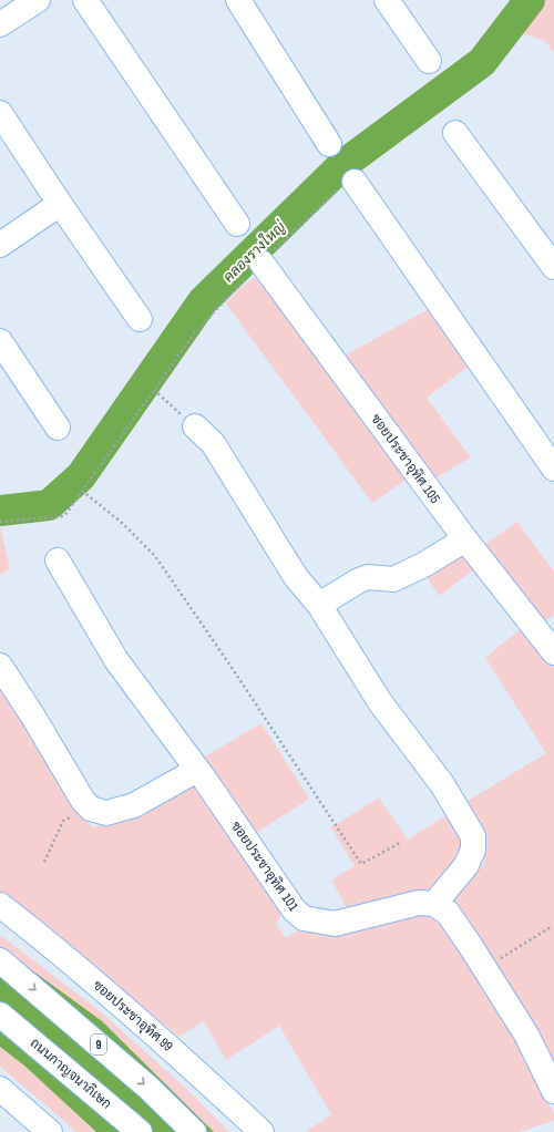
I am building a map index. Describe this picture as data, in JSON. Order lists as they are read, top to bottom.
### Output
{
  "streets": {
    "main road": [
      "ซอยประชาอุทิศ 105",
      "ซอยประชาอุทิศ 101",
      "ซอยประชาอุทิศ 99",
      "9",
      "ถนนกาญจนาภิเษก"
    ]
  },
  "water": ["คลองรางใหญ่"]
}
